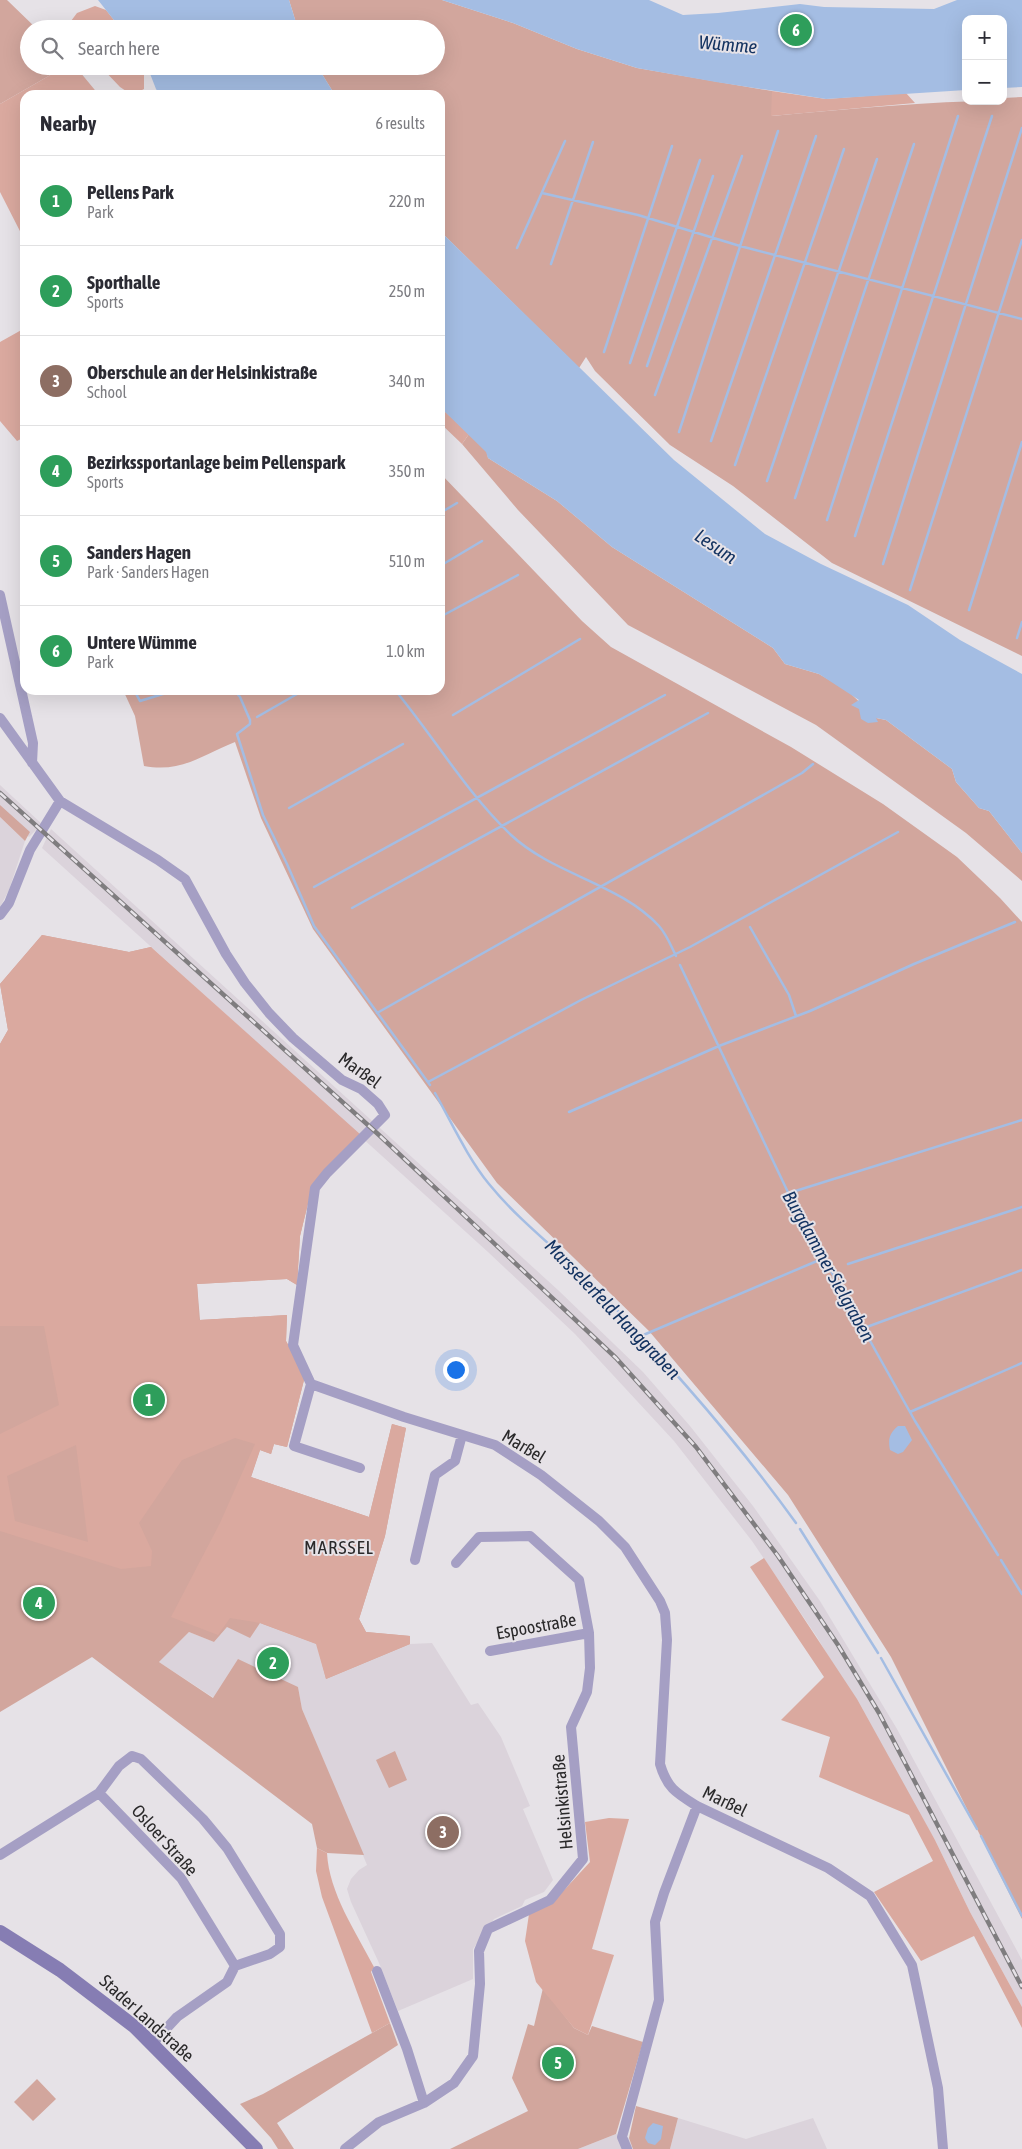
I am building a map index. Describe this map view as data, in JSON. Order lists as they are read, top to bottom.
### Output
{
  "streets": {
    "street": [
      "Marßel",
      "Espoostraße",
      "Helsinkistraße",
      "Osloer Straße",
      "Stader Landstraße"
    ]
  },
  "crossings": [
    ["Espoostraße", "Helsinkistraße"]
  ],
  "districts": ["MARSSEL"],
  "water": [
    "Wümme",
    "Lesum",
    "Burgdammer Sielgraben",
    "Marsselerfeld Hanggraben"
  ],
  "page": {
    "pins": [
      "6",
      "1",
      "4",
      "2",
      "3",
      "5"
    ],
    "map_buttons": ["+", "−"],
    "search": "Search here",
    "heading": ["Nearby", "6 results"],
    "list": [
      {
        "mark": "1",
        "name": "Pellens Park",
        "note": "Park",
        "value": "220 m"
      },
      {
        "mark": "2",
        "name": "Sporthalle",
        "note": "Sports",
        "value": "250 m"
      },
      {
        "mark": "3",
        "name": "Oberschule an der Helsinkistraße",
        "note": "School",
        "value": "340 m"
      },
      {
        "mark": "4",
        "name": "Bezirkssportanlage beim Pellenspark",
        "note": "Sports",
        "value": "350 m"
      },
      {
        "mark": "5",
        "name": "Sanders Hagen",
        "note": "Park · Sanders Hagen",
        "value": "510 m"
      },
      {
        "mark": "6",
        "name": "Untere Wümme",
        "note": "Park",
        "value": "1.0 km"
      }
    ]
  }
}
